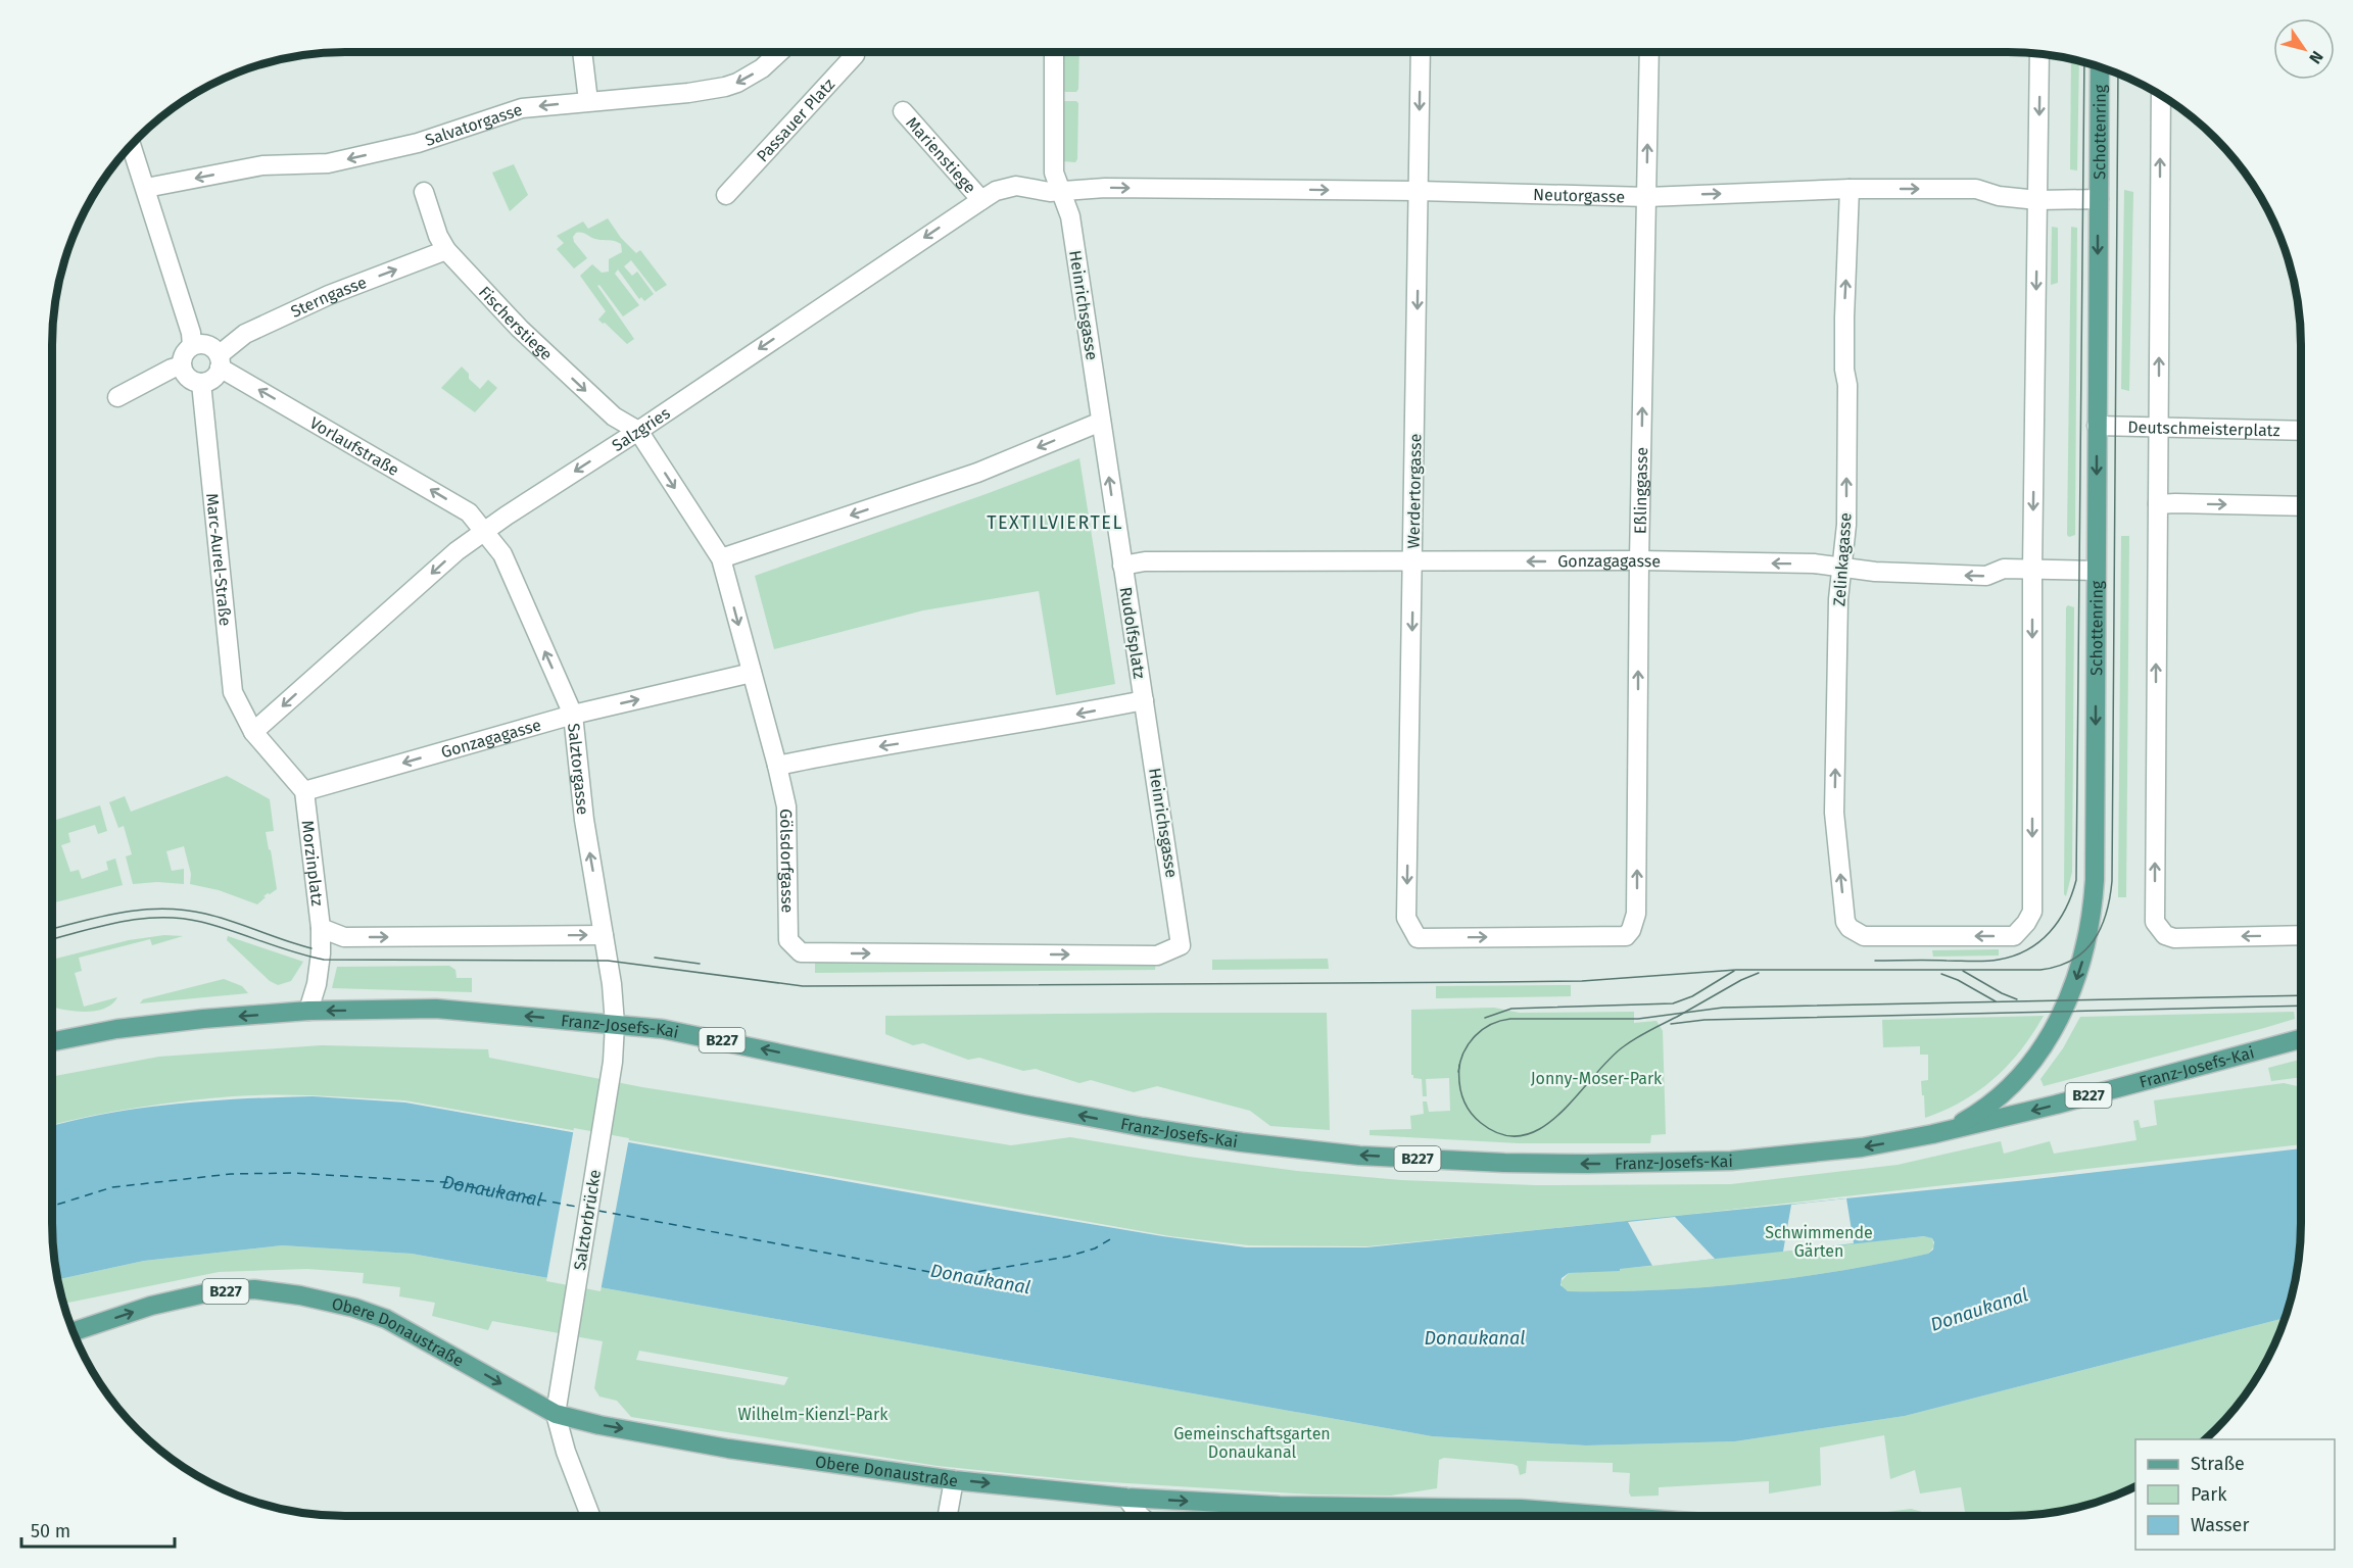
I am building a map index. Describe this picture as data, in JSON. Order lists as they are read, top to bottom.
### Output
{
  "streets": {
    "main road": [
      "Schottenring",
      "Franz-Josefs-Kai",
      "B227",
      "Obere Donaustraße"
    ],
    "street": [
      "Passauer Platz",
      "Salvatorgasse",
      "Marienstiege",
      "Neutorgasse",
      "Sterngasse",
      "Heinrichsgasse",
      "Fischerstiege",
      "Deutschmeisterplatz",
      "Salzgries",
      "Vorlaufstraße",
      "Eßlinggasse",
      "Werdertorgasse",
      "Zelinkagasse",
      "Marc-Aurel-Straße",
      "Gonzagagasse",
      "Rudolfsplatz",
      "Salztorgasse",
      "Gölsdorfgasse",
      "Morzinplatz",
      "Salztorbrücke"
    ]
  },
  "crossings": [
    ["Schottenring", "Neutorgasse"],
    ["Schottenring", "Deutschmeisterplatz"],
    ["Schottenring", "Gonzagagasse"],
    ["Schottenring", "Franz-Josefs-Kai"],
    ["Marienstiege", "Salzgries"],
    ["Neutorgasse", "Heinrichsgasse"],
    ["Neutorgasse", "Salzgries"],
    ["Neutorgasse", "Eßlinggasse"],
    ["Neutorgasse", "Werdertorgasse"],
    ["Neutorgasse", "Zelinkagasse"],
    ["Sterngasse", "Fischerstiege"],
    ["Sterngasse", "Vorlaufstraße"],
    ["Sterngasse", "Marc-Aurel-Straße"],
    ["Heinrichsgasse", "Salzgries"],
    ["Heinrichsgasse", "Rudolfsplatz"],
    ["Heinrichsgasse", "Gölsdorfgasse"],
    ["Fischerstiege", "Salzgries"],
    ["Salzgries", "Vorlaufstraße"],
    ["Salzgries", "Marc-Aurel-Straße"],
    ["Salzgries", "Salztorgasse"],
    ["Vorlaufstraße", "Marc-Aurel-Straße"],
    ["Vorlaufstraße", "Salztorgasse"],
    ["Eßlinggasse", "Werdertorgasse"],
    ["Eßlinggasse", "Gonzagagasse"],
    ["Werdertorgasse", "Gonzagagasse"],
    ["Zelinkagasse", "Gonzagagasse"],
    ["Gonzagagasse", "Rudolfsplatz"],
    ["Gonzagagasse", "Salztorgasse"],
    ["Gonzagagasse", "Morzinplatz"],
    ["Rudolfsplatz", "Gölsdorfgasse"],
    ["Salztorgasse", "Franz-Josefs-Kai"],
    ["Salztorgasse", "Salztorbrücke"],
    ["Morzinplatz", "Franz-Josefs-Kai"],
    ["Franz-Josefs-Kai", "Salztorbrücke"],
    ["Salztorbrücke", "Obere Donaustraße"]
  ],
  "one_way": [
    "Salvatorgasse",
    "Schottenring",
    "Neutorgasse",
    "Sterngasse",
    "Fischerstiege",
    "Salzgries",
    "Vorlaufstraße",
    "Eßlinggasse",
    "Werdertorgasse",
    "Salztorgasse",
    "Franz-Josefs-Kai",
    "Obere Donaustraße"
  ],
  "districts": ["TEXTILVIERTEL"],
  "water": ["Donaukanal"],
  "parks": [
    "Jonny-Moser-Park",
    "Schwimmende Gärten",
    "Wilhelm-Kienzl-Park",
    "Gemeinschaftsgarten Donaukanal"
  ],
  "legend": ["Straße", "Park", "Wasser"],
  "scale_bar": "50 m",
  "north": "bottom right"
}
